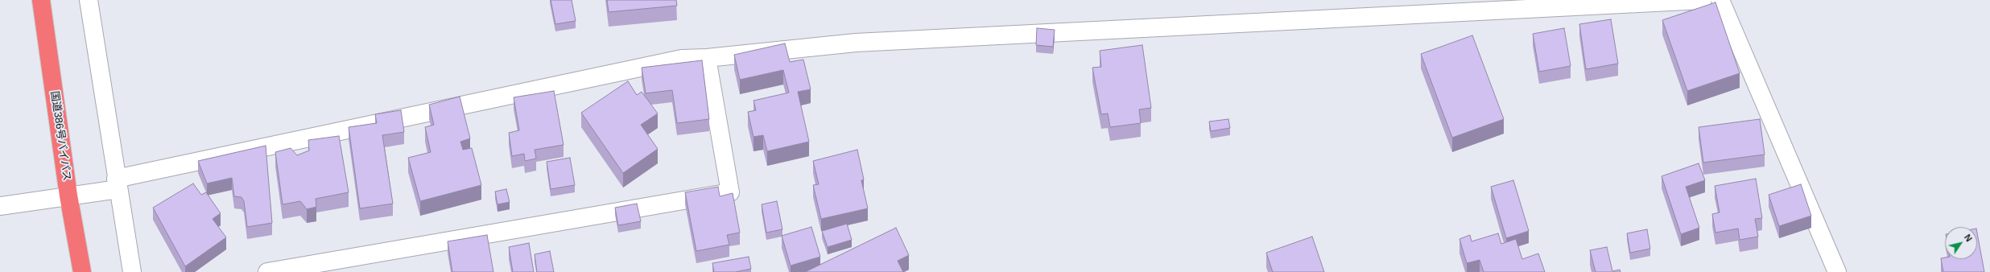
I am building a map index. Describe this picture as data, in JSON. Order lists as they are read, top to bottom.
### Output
{
  "streets": {
    "highway": ["国道386号バイパス"]
  },
  "north": "top right"
}
